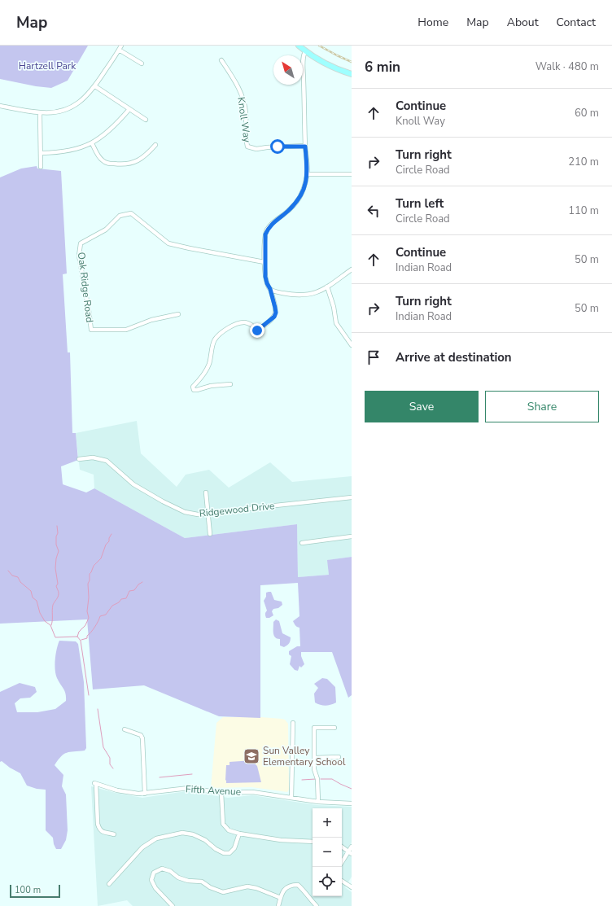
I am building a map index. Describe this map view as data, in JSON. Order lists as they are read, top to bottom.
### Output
{
  "streets": {
    "street": [
      "Knoll Way",
      "Oak Ridge Road",
      "Ridgewood Drive",
      "Fifth Avenue"
    ]
  },
  "parks": ["Hartzell Park"],
  "places": {
    "school or university": ["Sun Valley Elementary School"]
  },
  "scale_bar": "100 m",
  "north": "top left",
  "page": {
    "header": "Map",
    "nav": [
      "Home",
      "Map",
      "About",
      "Contact"
    ],
    "heading": ["6 min", "Walk · 480 m"],
    "list": [
      ["Continue", "Knoll Way", "60 m"],
      ["Turn right", "Circle Road", "210 m"],
      ["Turn left", "Circle Road", "110 m"],
      ["Continue", "Indian Road", "50 m"],
      ["Turn right", "Indian Road", "50 m"],
      "Arrive at destination"
    ],
    "buttons": ["Save", "Share"],
    "map_buttons": ["+", "−"],
    "scale": "100 m"
  }
}
